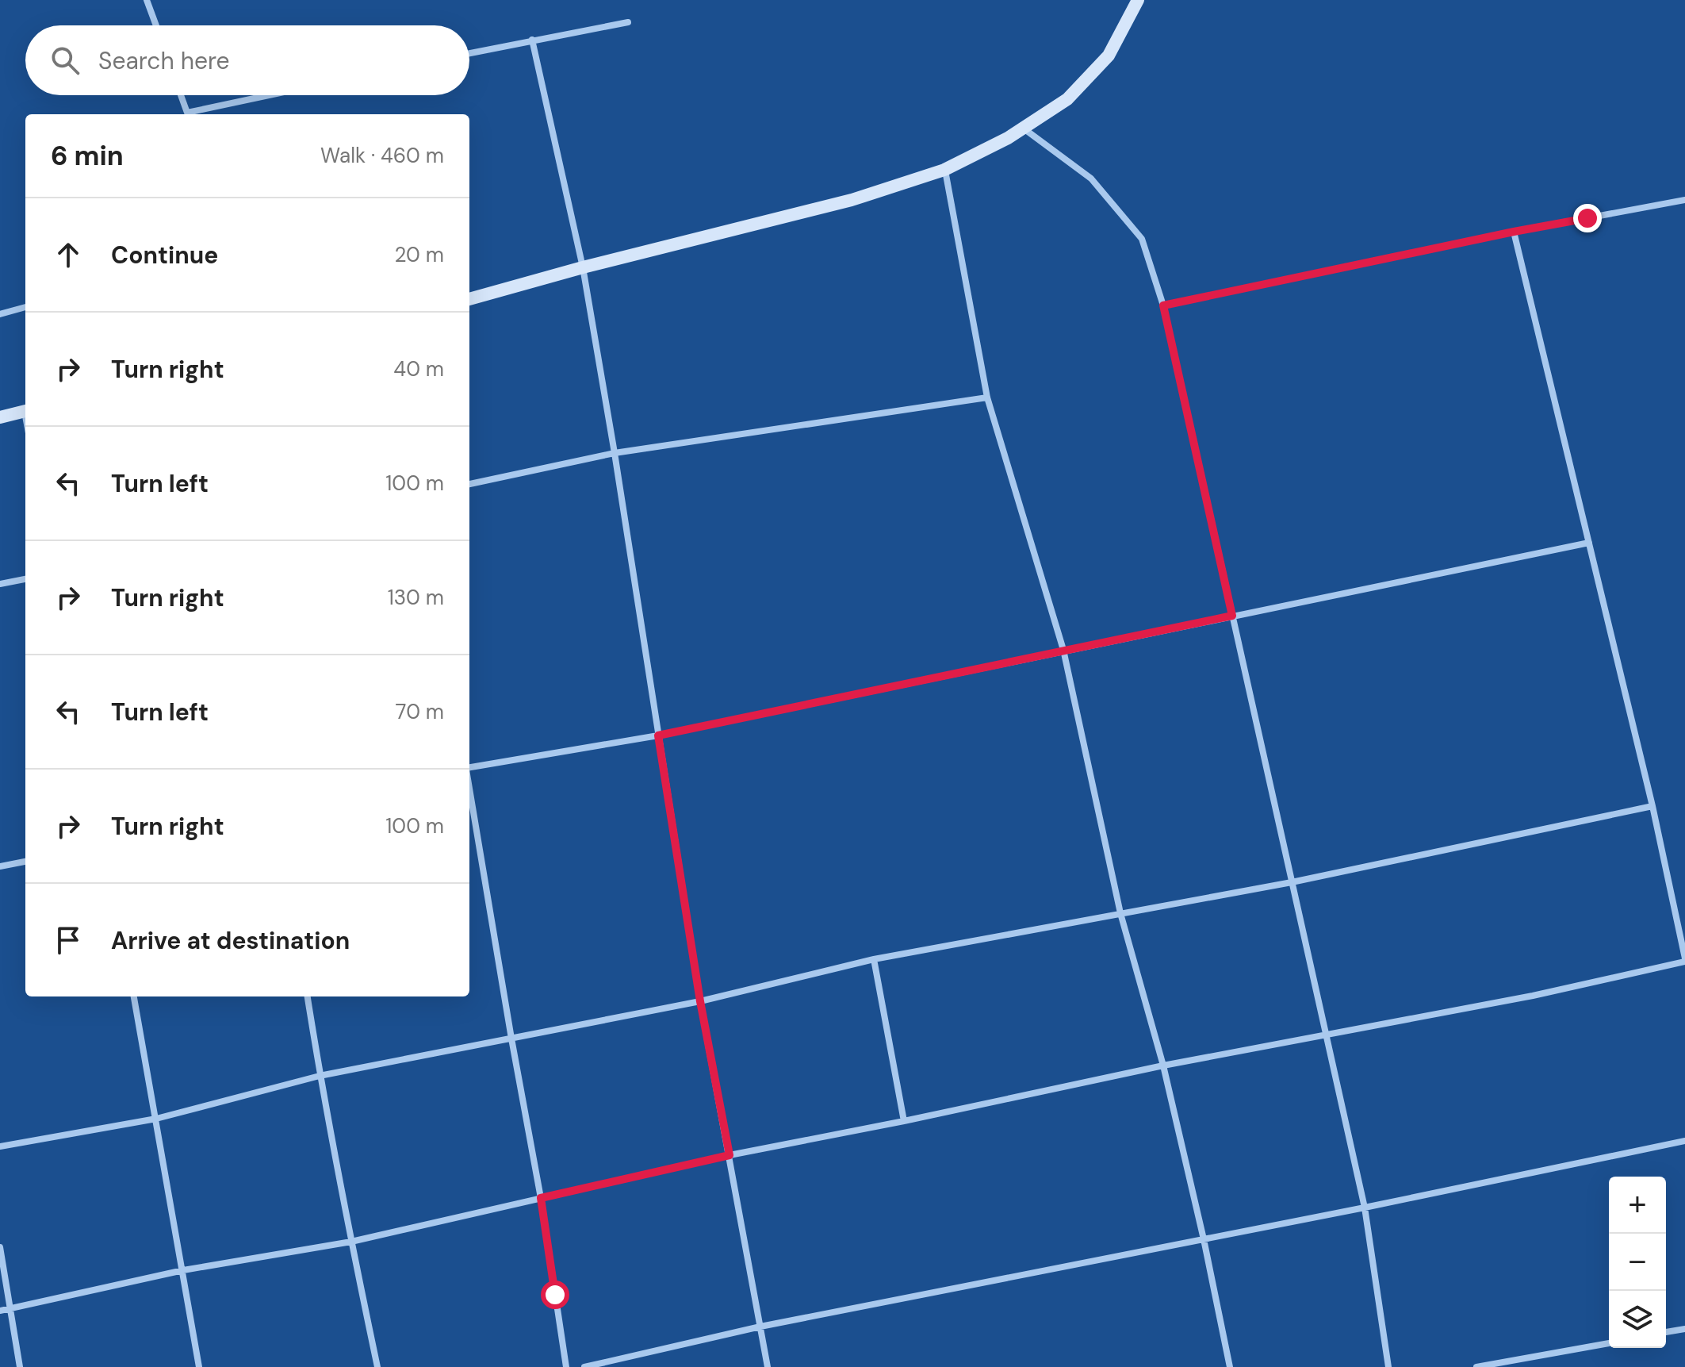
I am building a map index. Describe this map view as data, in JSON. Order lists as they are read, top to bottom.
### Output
{
  "page": {
    "search": "Search here",
    "heading": ["6 min", "Walk · 460 m"],
    "list": [
      ["Continue", "20 m"],
      ["Turn right", "40 m"],
      ["Turn left", "100 m"],
      ["Turn right", "130 m"],
      ["Turn left", "70 m"],
      ["Turn right", "100 m"],
      "Arrive at destination"
    ],
    "map_buttons": ["+", "−"]
  }
}
